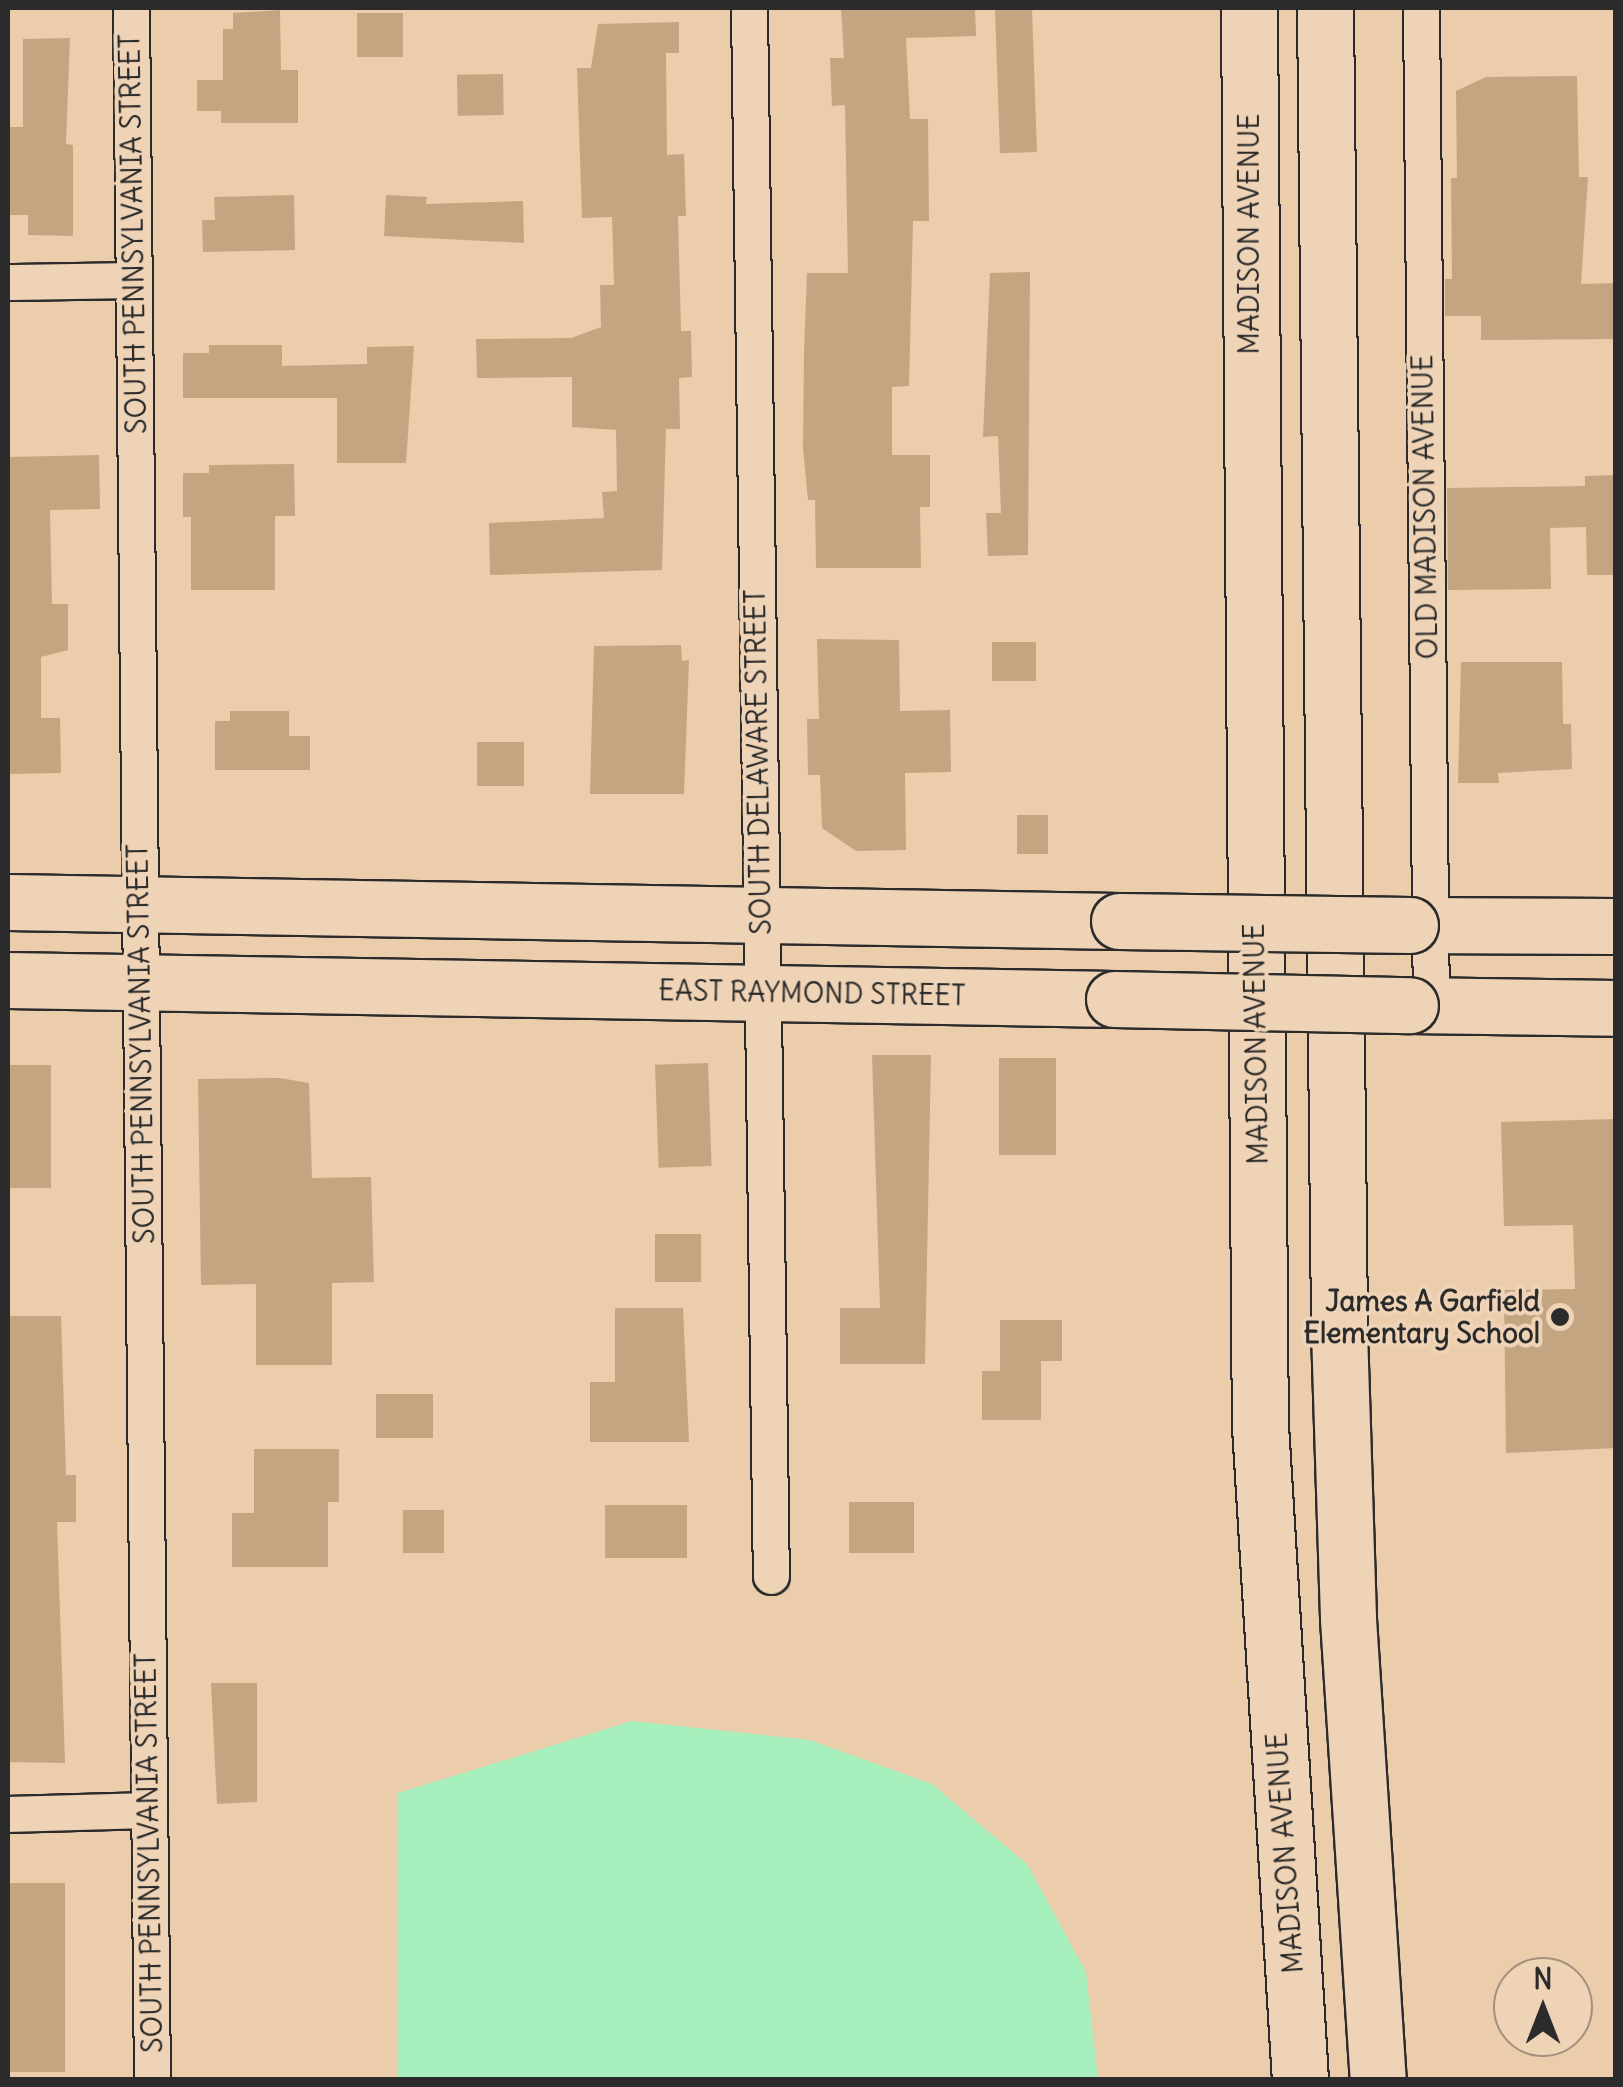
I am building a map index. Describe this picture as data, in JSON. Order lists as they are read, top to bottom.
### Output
{
  "streets": {
    "main road": ["MADISON AVENUE", "EAST RAYMOND STREET"],
    "street": ["SOUTH PENNSYLVANIA STREET", "OLD MADISON AVENUE", "SOUTH DELAWARE STREET"]
  },
  "crossings": [
    ["SOUTH PENNSYLVANIA STREET", "EAST RAYMOND STREET"],
    ["OLD MADISON AVENUE", "EAST RAYMOND STREET"],
    ["SOUTH DELAWARE STREET", "EAST RAYMOND STREET"]
  ],
  "places": ["James A Garfield Elementary School"],
  "north": "top"
}
